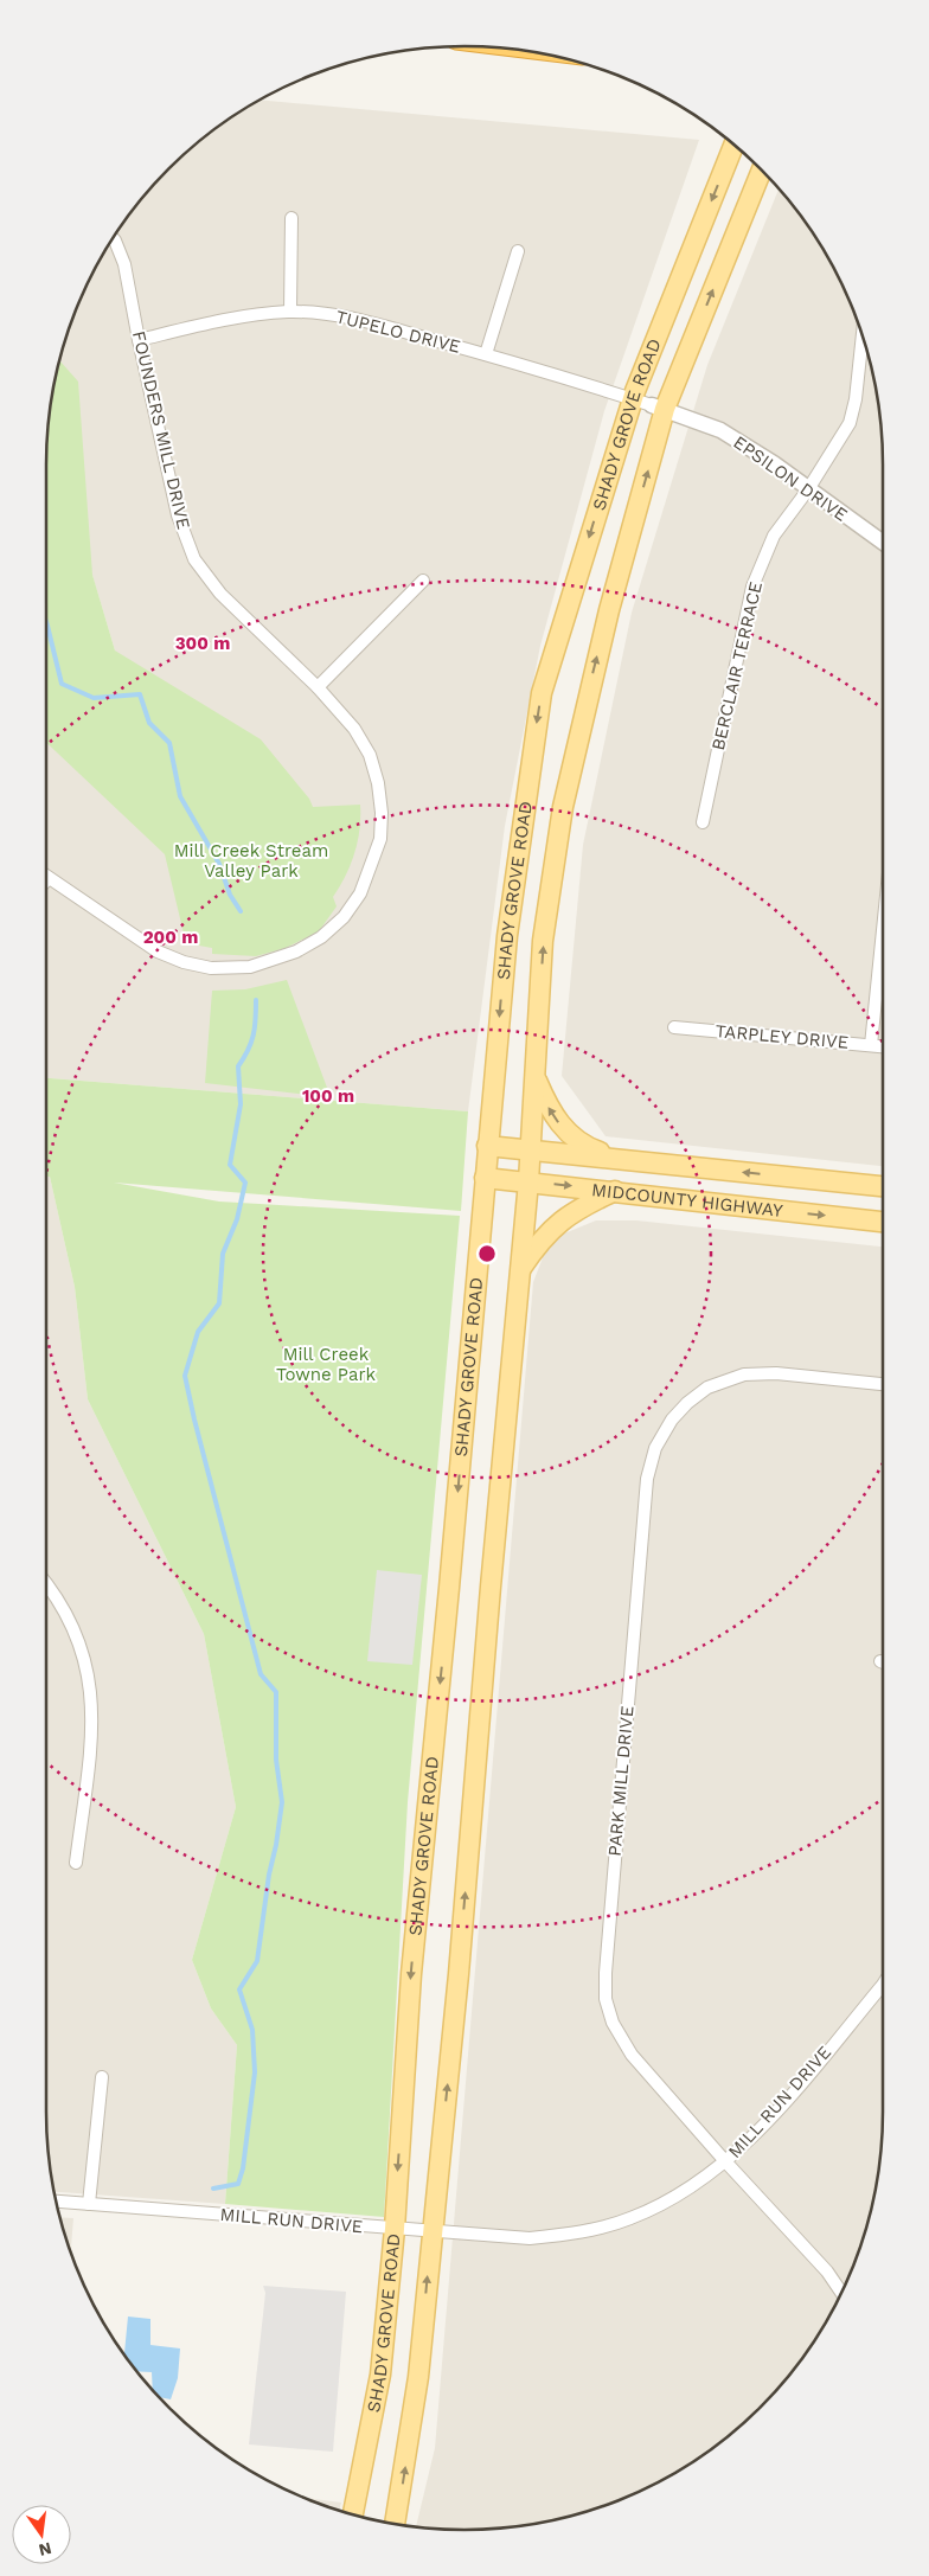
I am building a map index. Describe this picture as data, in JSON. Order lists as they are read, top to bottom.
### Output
{
  "streets": {
    "main road": ["SHADY GROVE ROAD", "MIDCOUNTY HIGHWAY"],
    "street": [
      "TUPELO DRIVE",
      "FOUNDERS MILL DRIVE",
      "EPSILON DRIVE",
      "BERCLAIR TERRACE",
      "TARPLEY DRIVE",
      "PARK MILL DRIVE",
      "MILL RUN DRIVE"
    ]
  },
  "crossings": [
    ["TUPELO DRIVE", "SHADY GROVE ROAD"],
    ["TUPELO DRIVE", "FOUNDERS MILL DRIVE"],
    ["TUPELO DRIVE", "EPSILON DRIVE"],
    ["SHADY GROVE ROAD", "EPSILON DRIVE"],
    ["SHADY GROVE ROAD", "MIDCOUNTY HIGHWAY"],
    ["SHADY GROVE ROAD", "MILL RUN DRIVE"],
    ["EPSILON DRIVE", "BERCLAIR TERRACE"],
    ["PARK MILL DRIVE", "MILL RUN DRIVE"]
  ],
  "parks": ["Mill Creek Stream Valley Park", "Mill Creek Towne Park"],
  "north": "bottom",
  "rings": ["300 m", "200 m", "100 m"]
}
